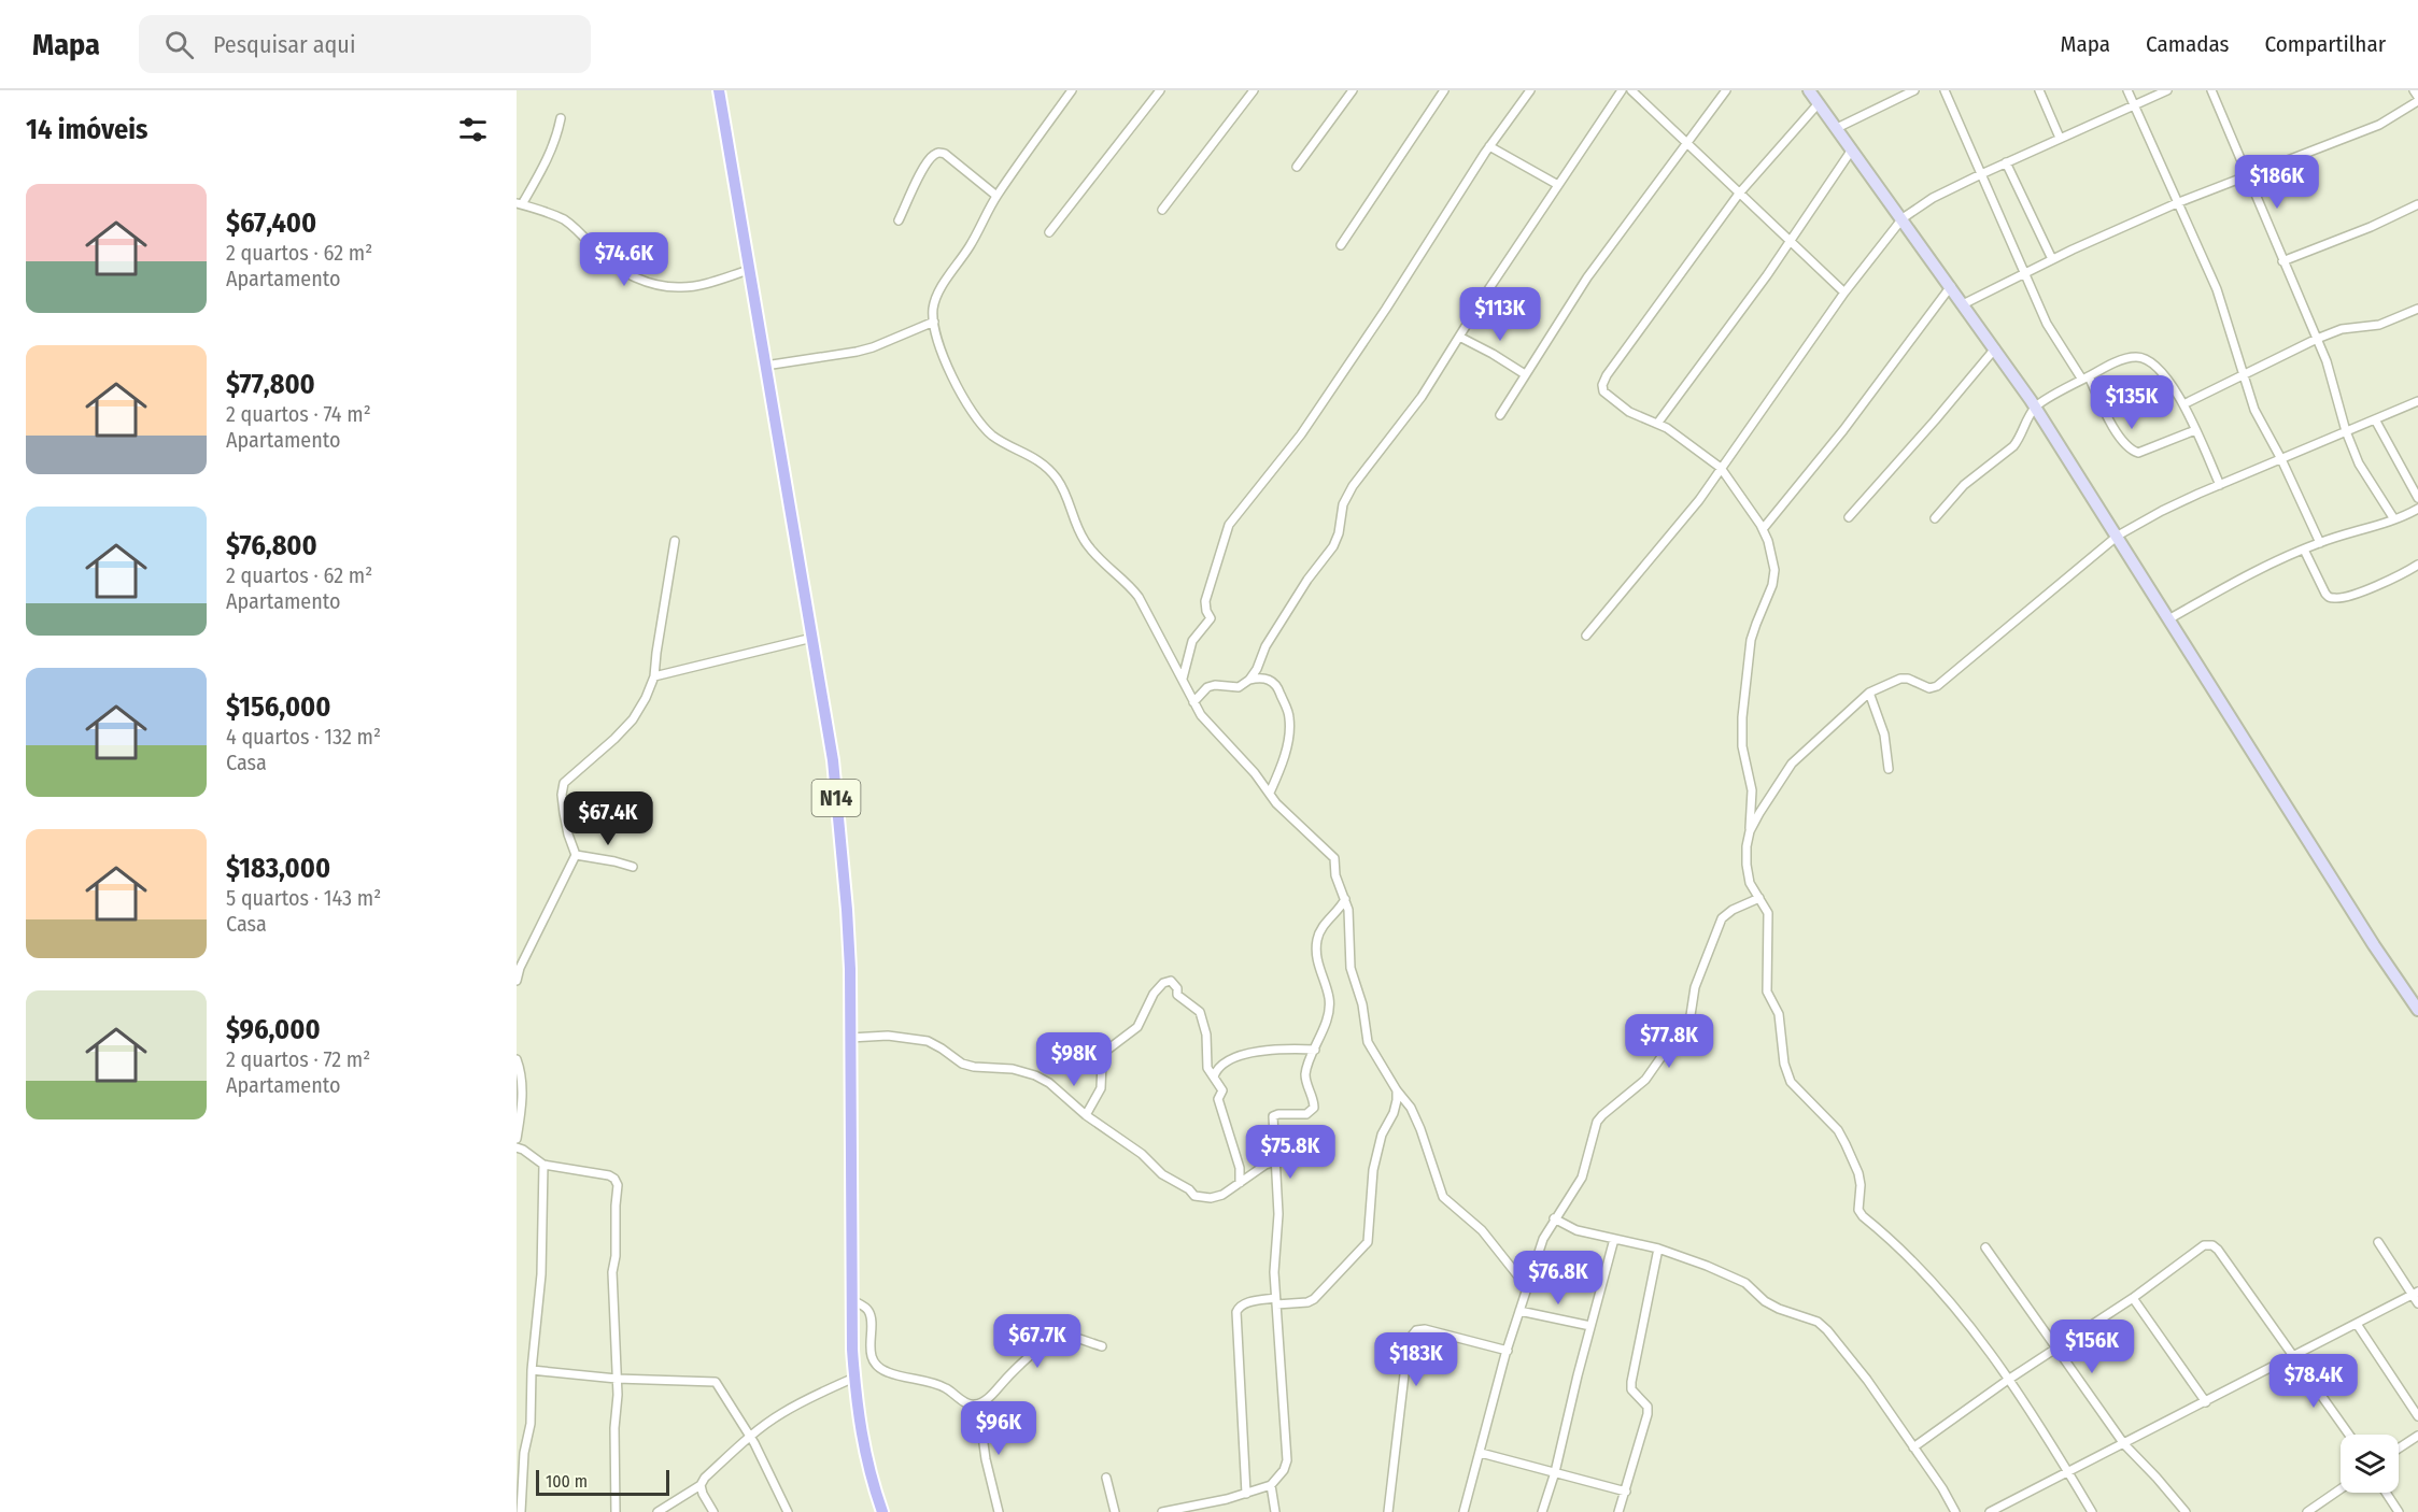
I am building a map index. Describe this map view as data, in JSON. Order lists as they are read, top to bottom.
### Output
{
  "streets": {
    "main road": ["N14"]
  },
  "scale_bar": "100 m",
  "page": {
    "header": "Mapa",
    "search": "Pesquisar aqui",
    "nav": ["Mapa", "Camadas", "Compartilhar"],
    "heading": "14 imóveis",
    "price": [
      "$186K",
      "$74.6K",
      "$113K",
      "$135K",
      "$67.4K",
      "$77.8K",
      "$98K",
      "$75.8K",
      "$76.8K",
      "$67.7K",
      "$156K",
      "$183K",
      "$78.4K",
      "$96K"
    ],
    "list": [
      {
        "name": "$67,400",
        "note": "2 quartos · 62 m² · Apartamento"
      },
      {
        "name": "$77,800",
        "note": "2 quartos · 74 m² · Apartamento"
      },
      {
        "name": "$76,800",
        "note": "2 quartos · 62 m² · Apartamento"
      },
      {
        "name": "$156,000",
        "note": "4 quartos · 132 m² · Casa"
      },
      {
        "name": "$183,000",
        "note": "5 quartos · 143 m² · Casa"
      },
      {
        "name": "$96,000",
        "note": "2 quartos · 72 m² · Apartamento"
      }
    ],
    "scale": "100 m"
  }
}
